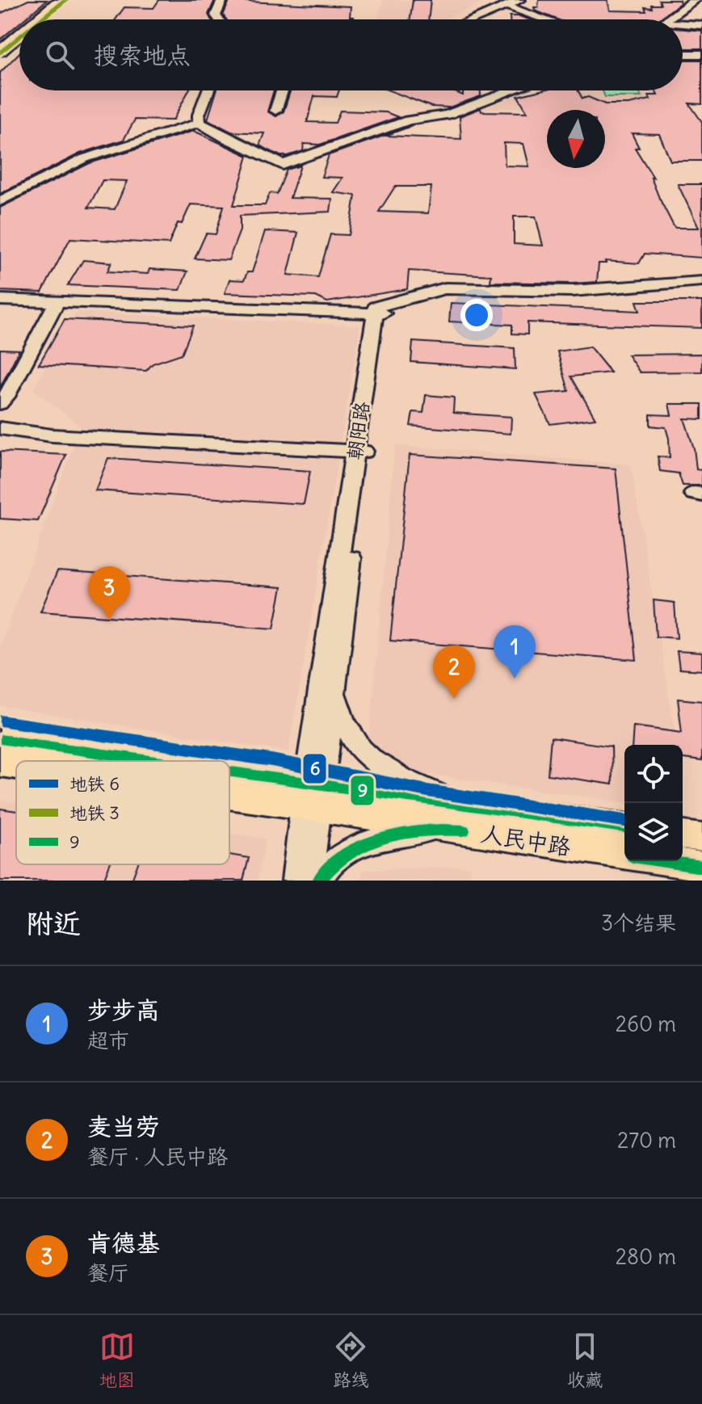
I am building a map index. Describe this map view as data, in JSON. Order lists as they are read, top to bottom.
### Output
{
  "streets": {
    "main road": ["人民中路"],
    "street": ["朝阳路"]
  },
  "crossings": [
    ["朝阳路", "人民中路"]
  ],
  "lines": ["metro line 3", "metro line 6", "transit line 9"],
  "legend": ["地铁 6", "地铁 3", "9"],
  "north": "bottom",
  "page": {
    "search": "搜索地点",
    "pins": ["3", "1", "2"],
    "heading": ["附近", "3个结果"],
    "list": [
      {
        "mark": "1",
        "name": "步步高",
        "note": "超市",
        "value": "260 m"
      },
      {
        "mark": "2",
        "name": "麦当劳",
        "note": "餐厅 · 人民中路",
        "value": "270 m"
      },
      {
        "mark": "3",
        "name": "肯德基",
        "note": "餐厅",
        "value": "280 m"
      }
    ],
    "nav": ["地图", "路线", "收藏"]
  }
}
